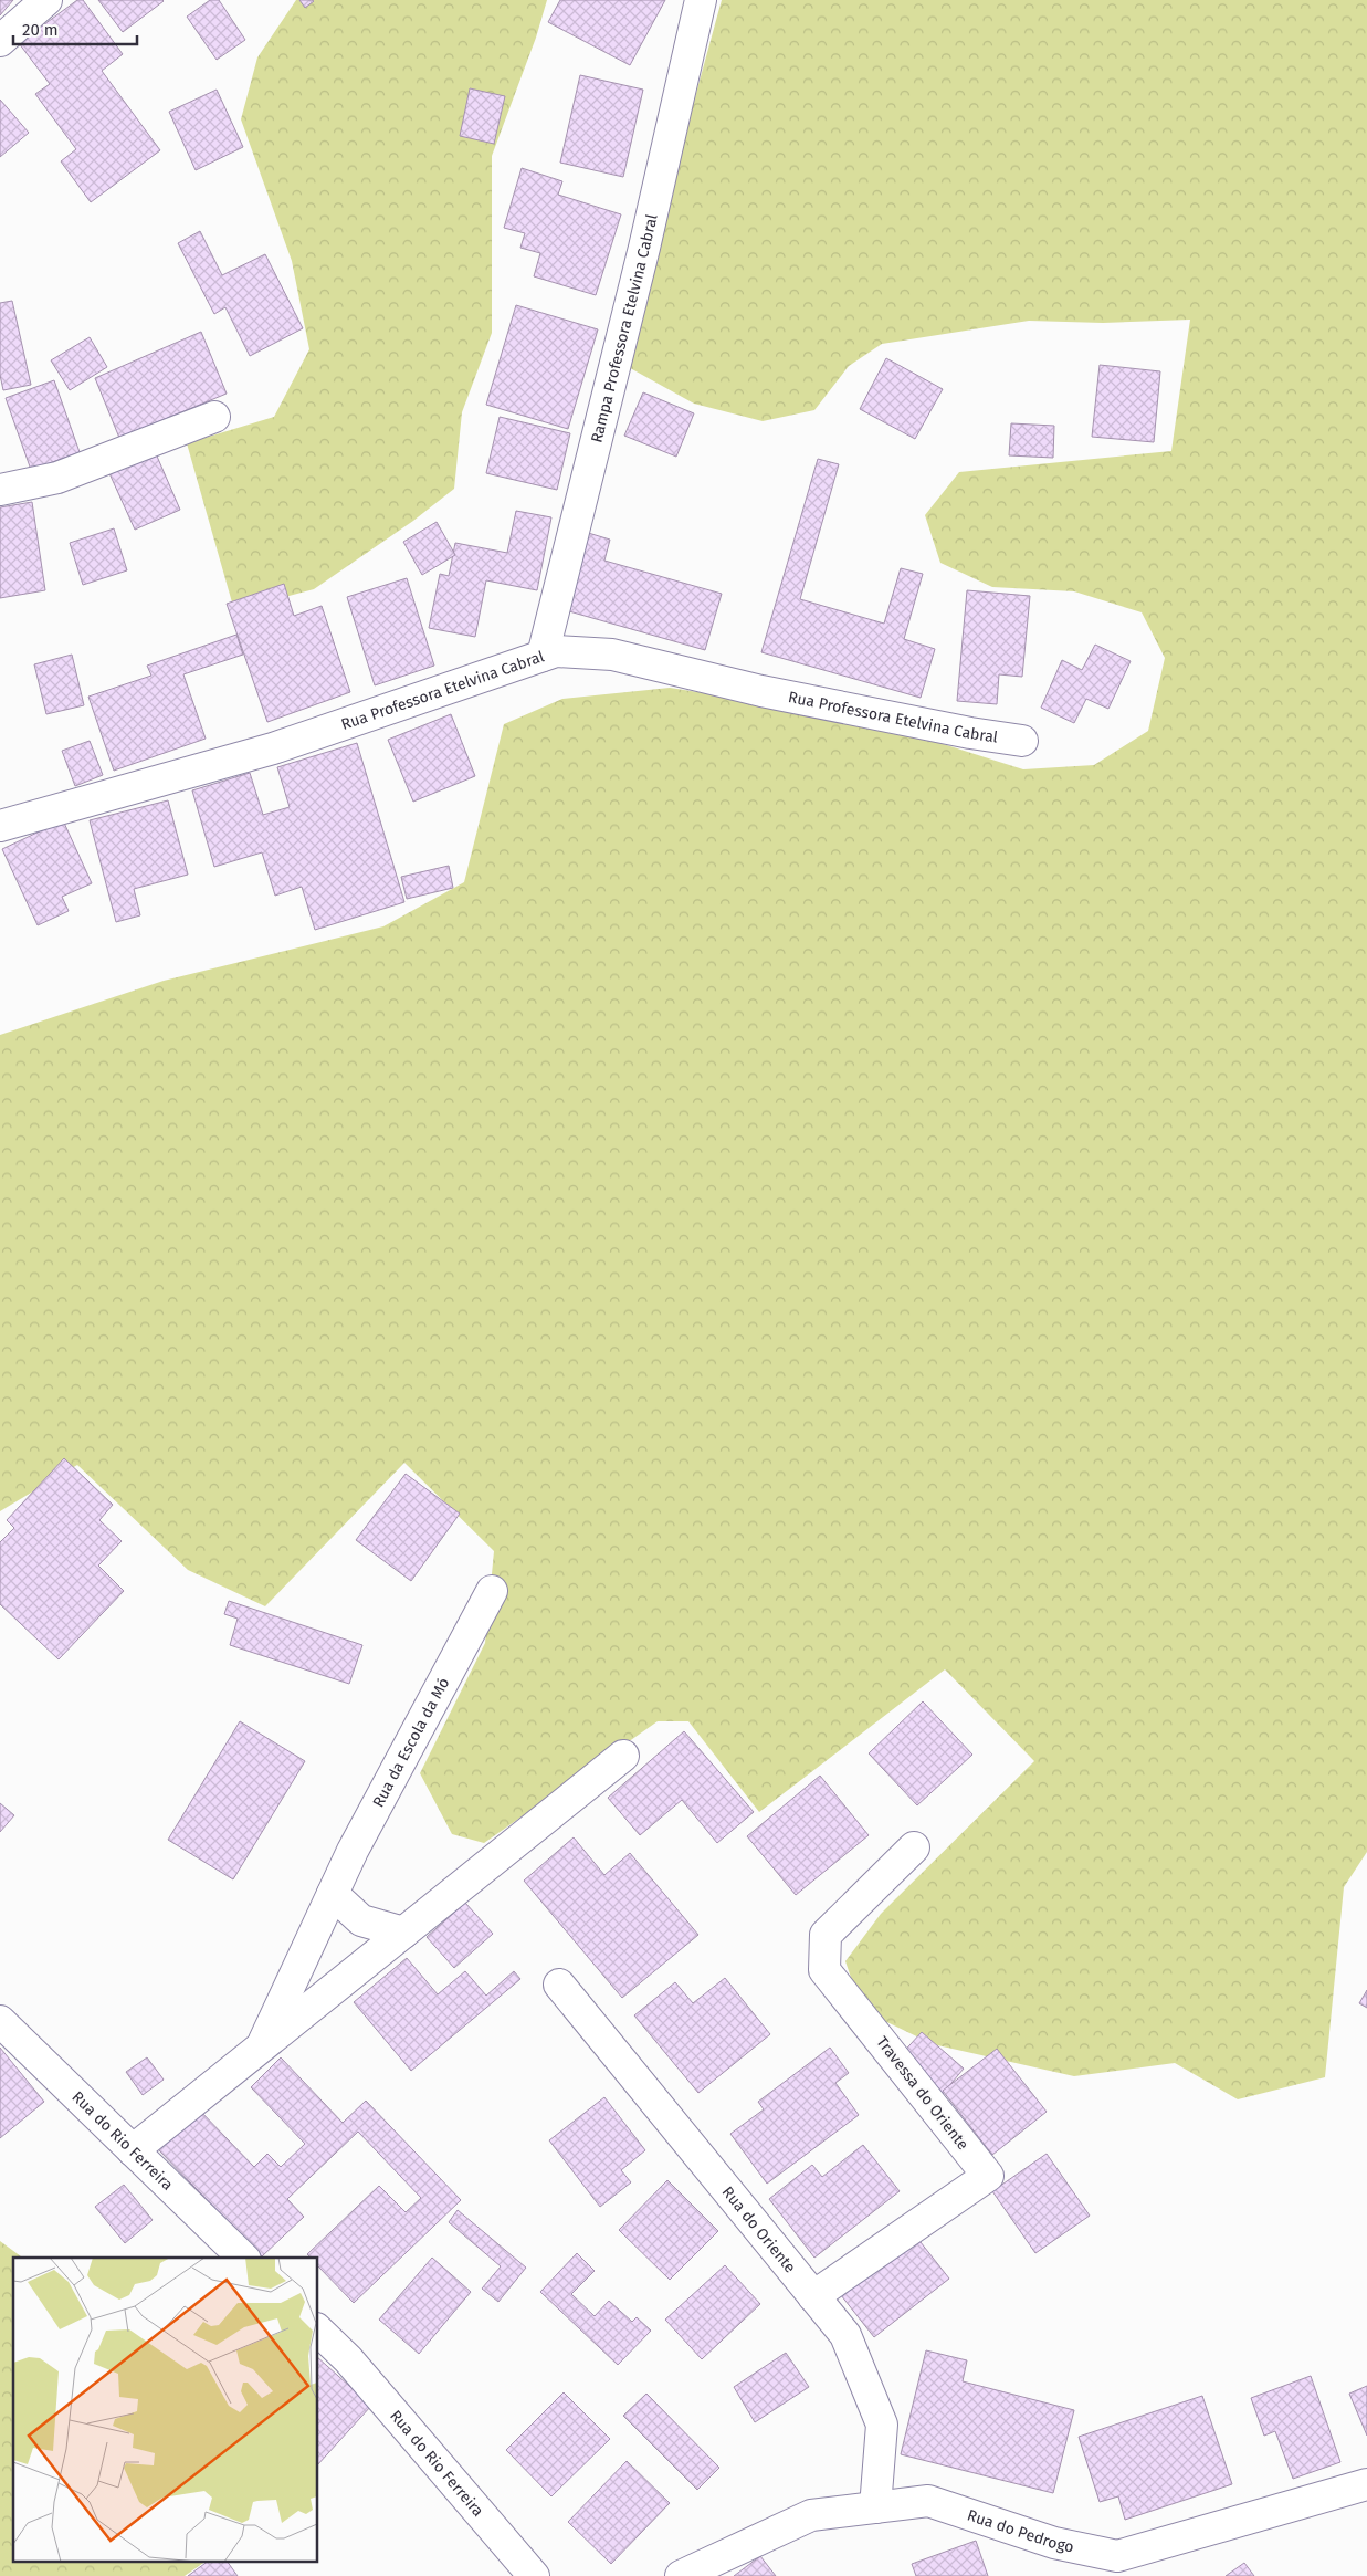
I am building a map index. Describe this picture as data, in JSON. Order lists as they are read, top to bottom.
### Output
{
  "streets": {
    "street": [
      "Rampa Professora Etelvina Cabral",
      "Rua Professora Etelvina Cabral",
      "Rua da Escola da Mó",
      "Travessa do Oriente",
      "Rua do Rio Ferreira",
      "Rua do Oriente",
      "Rua do Pedrogo"
    ]
  },
  "crossings": [
    ["Rampa Professora Etelvina Cabral", "Rua Professora Etelvina Cabral"],
    ["Rua da Escola da Mó", "Rua do Rio Ferreira"],
    ["Travessa do Oriente", "Rua do Oriente"],
    ["Rua do Oriente", "Rua do Pedrogo"]
  ],
  "scale_bar": "20 m"
}
